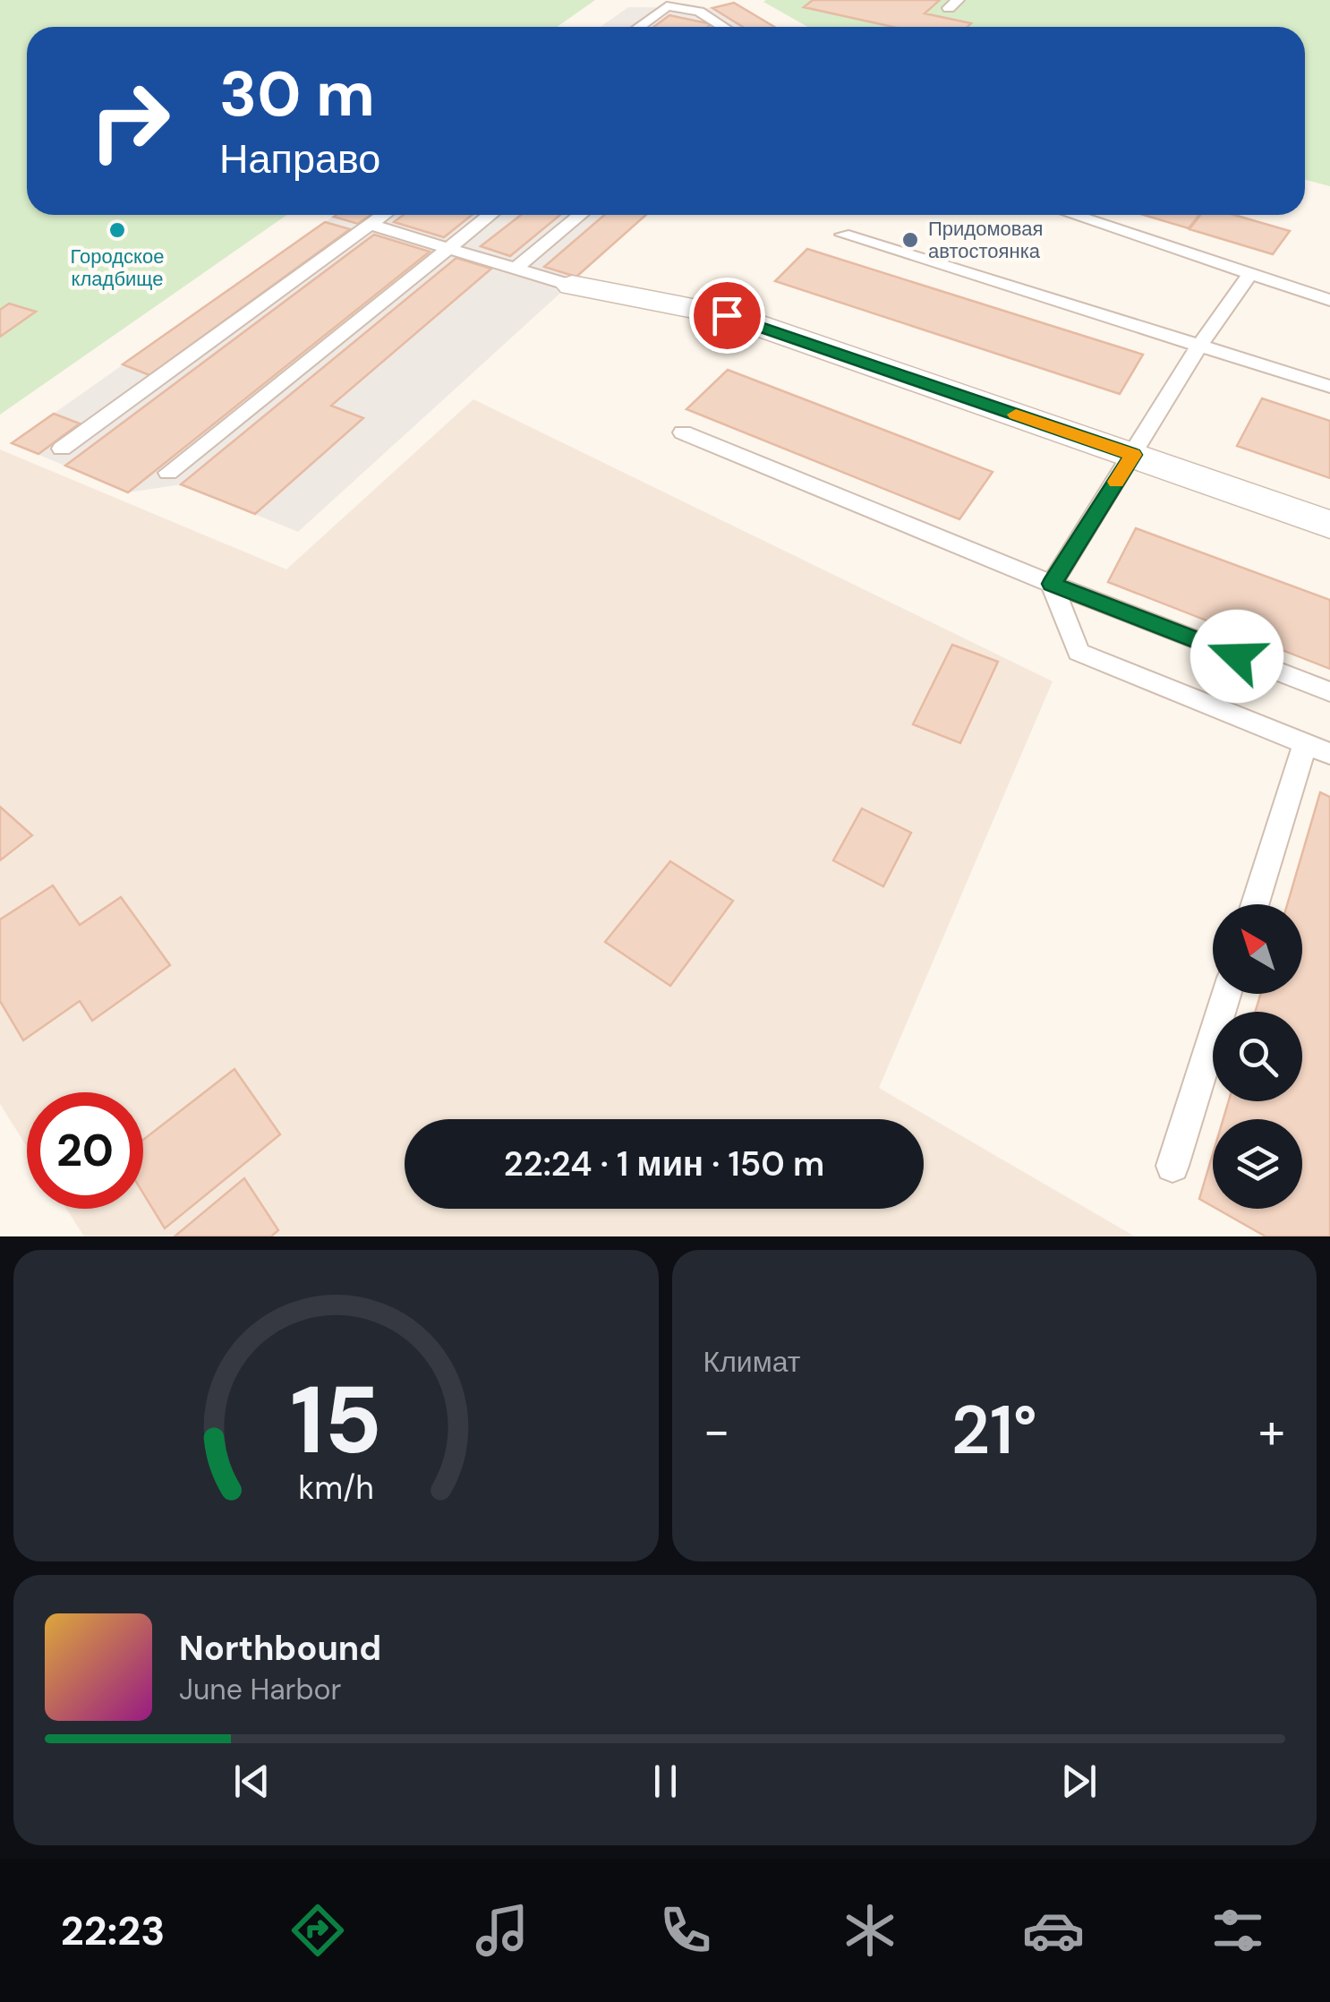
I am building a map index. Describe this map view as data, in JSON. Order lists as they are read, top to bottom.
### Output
{
  "places": ["Городское кладбище", "Придомовая автостоянка"],
  "north": "top left",
  "page": {
    "turn": ["30 m", "Направо"],
    "limit": "20",
    "trip": "22:24 · 1 мин · 150 m",
    "tile": "Климат",
    "heat": ["−", "21°", "+"],
    "song": ["Northbound", "June Harbor"],
    "tabs": "22:23",
    "gauge": ["15", "km/h"]
  }
}
